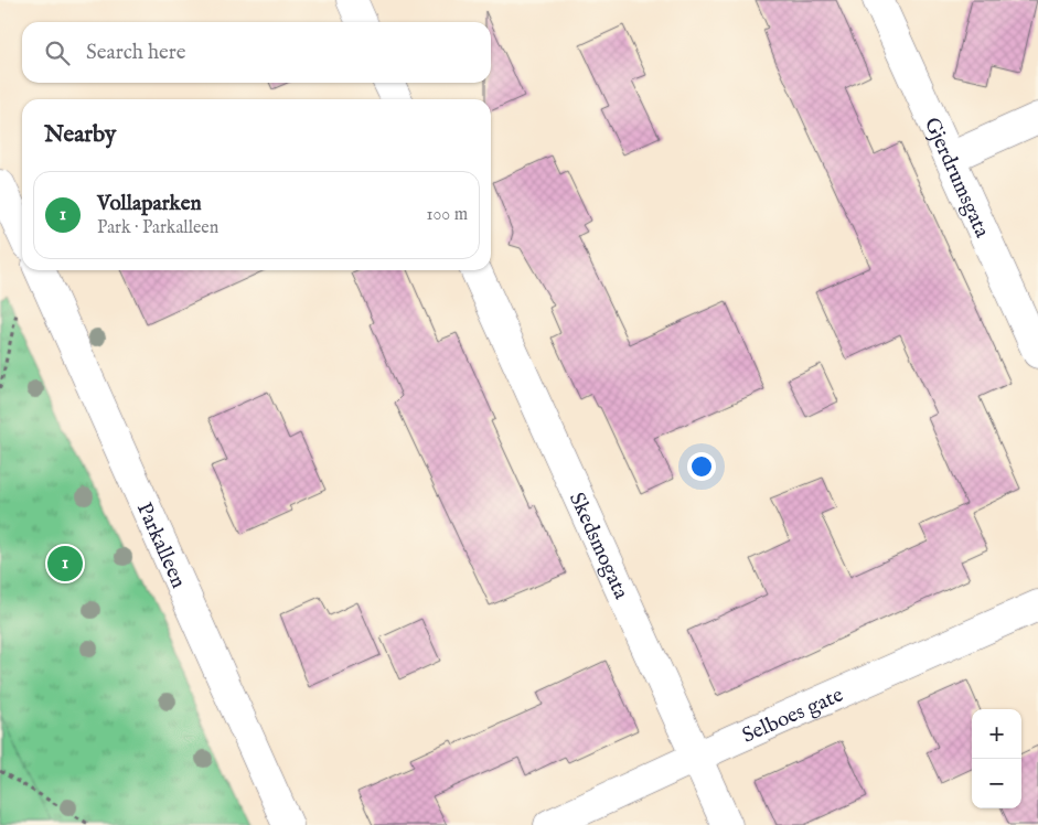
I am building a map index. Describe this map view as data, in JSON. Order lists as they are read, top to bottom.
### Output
{
  "streets": {
    "street": [
      "Gjerdrumsgata",
      "Parkalleen",
      "Skedsmogata",
      "Selboes gate"
    ]
  },
  "crossings": [
    ["Skedsmogata", "Selboes gate"]
  ],
  "page": {
    "search": "Search here",
    "heading": "Nearby",
    "list": [
      {
        "mark": "1",
        "name": "Vollaparken",
        "note": "Park · Parkalleen",
        "value": "100 m"
      }
    ],
    "pins": "1",
    "map_buttons": ["+", "−"]
  }
}
